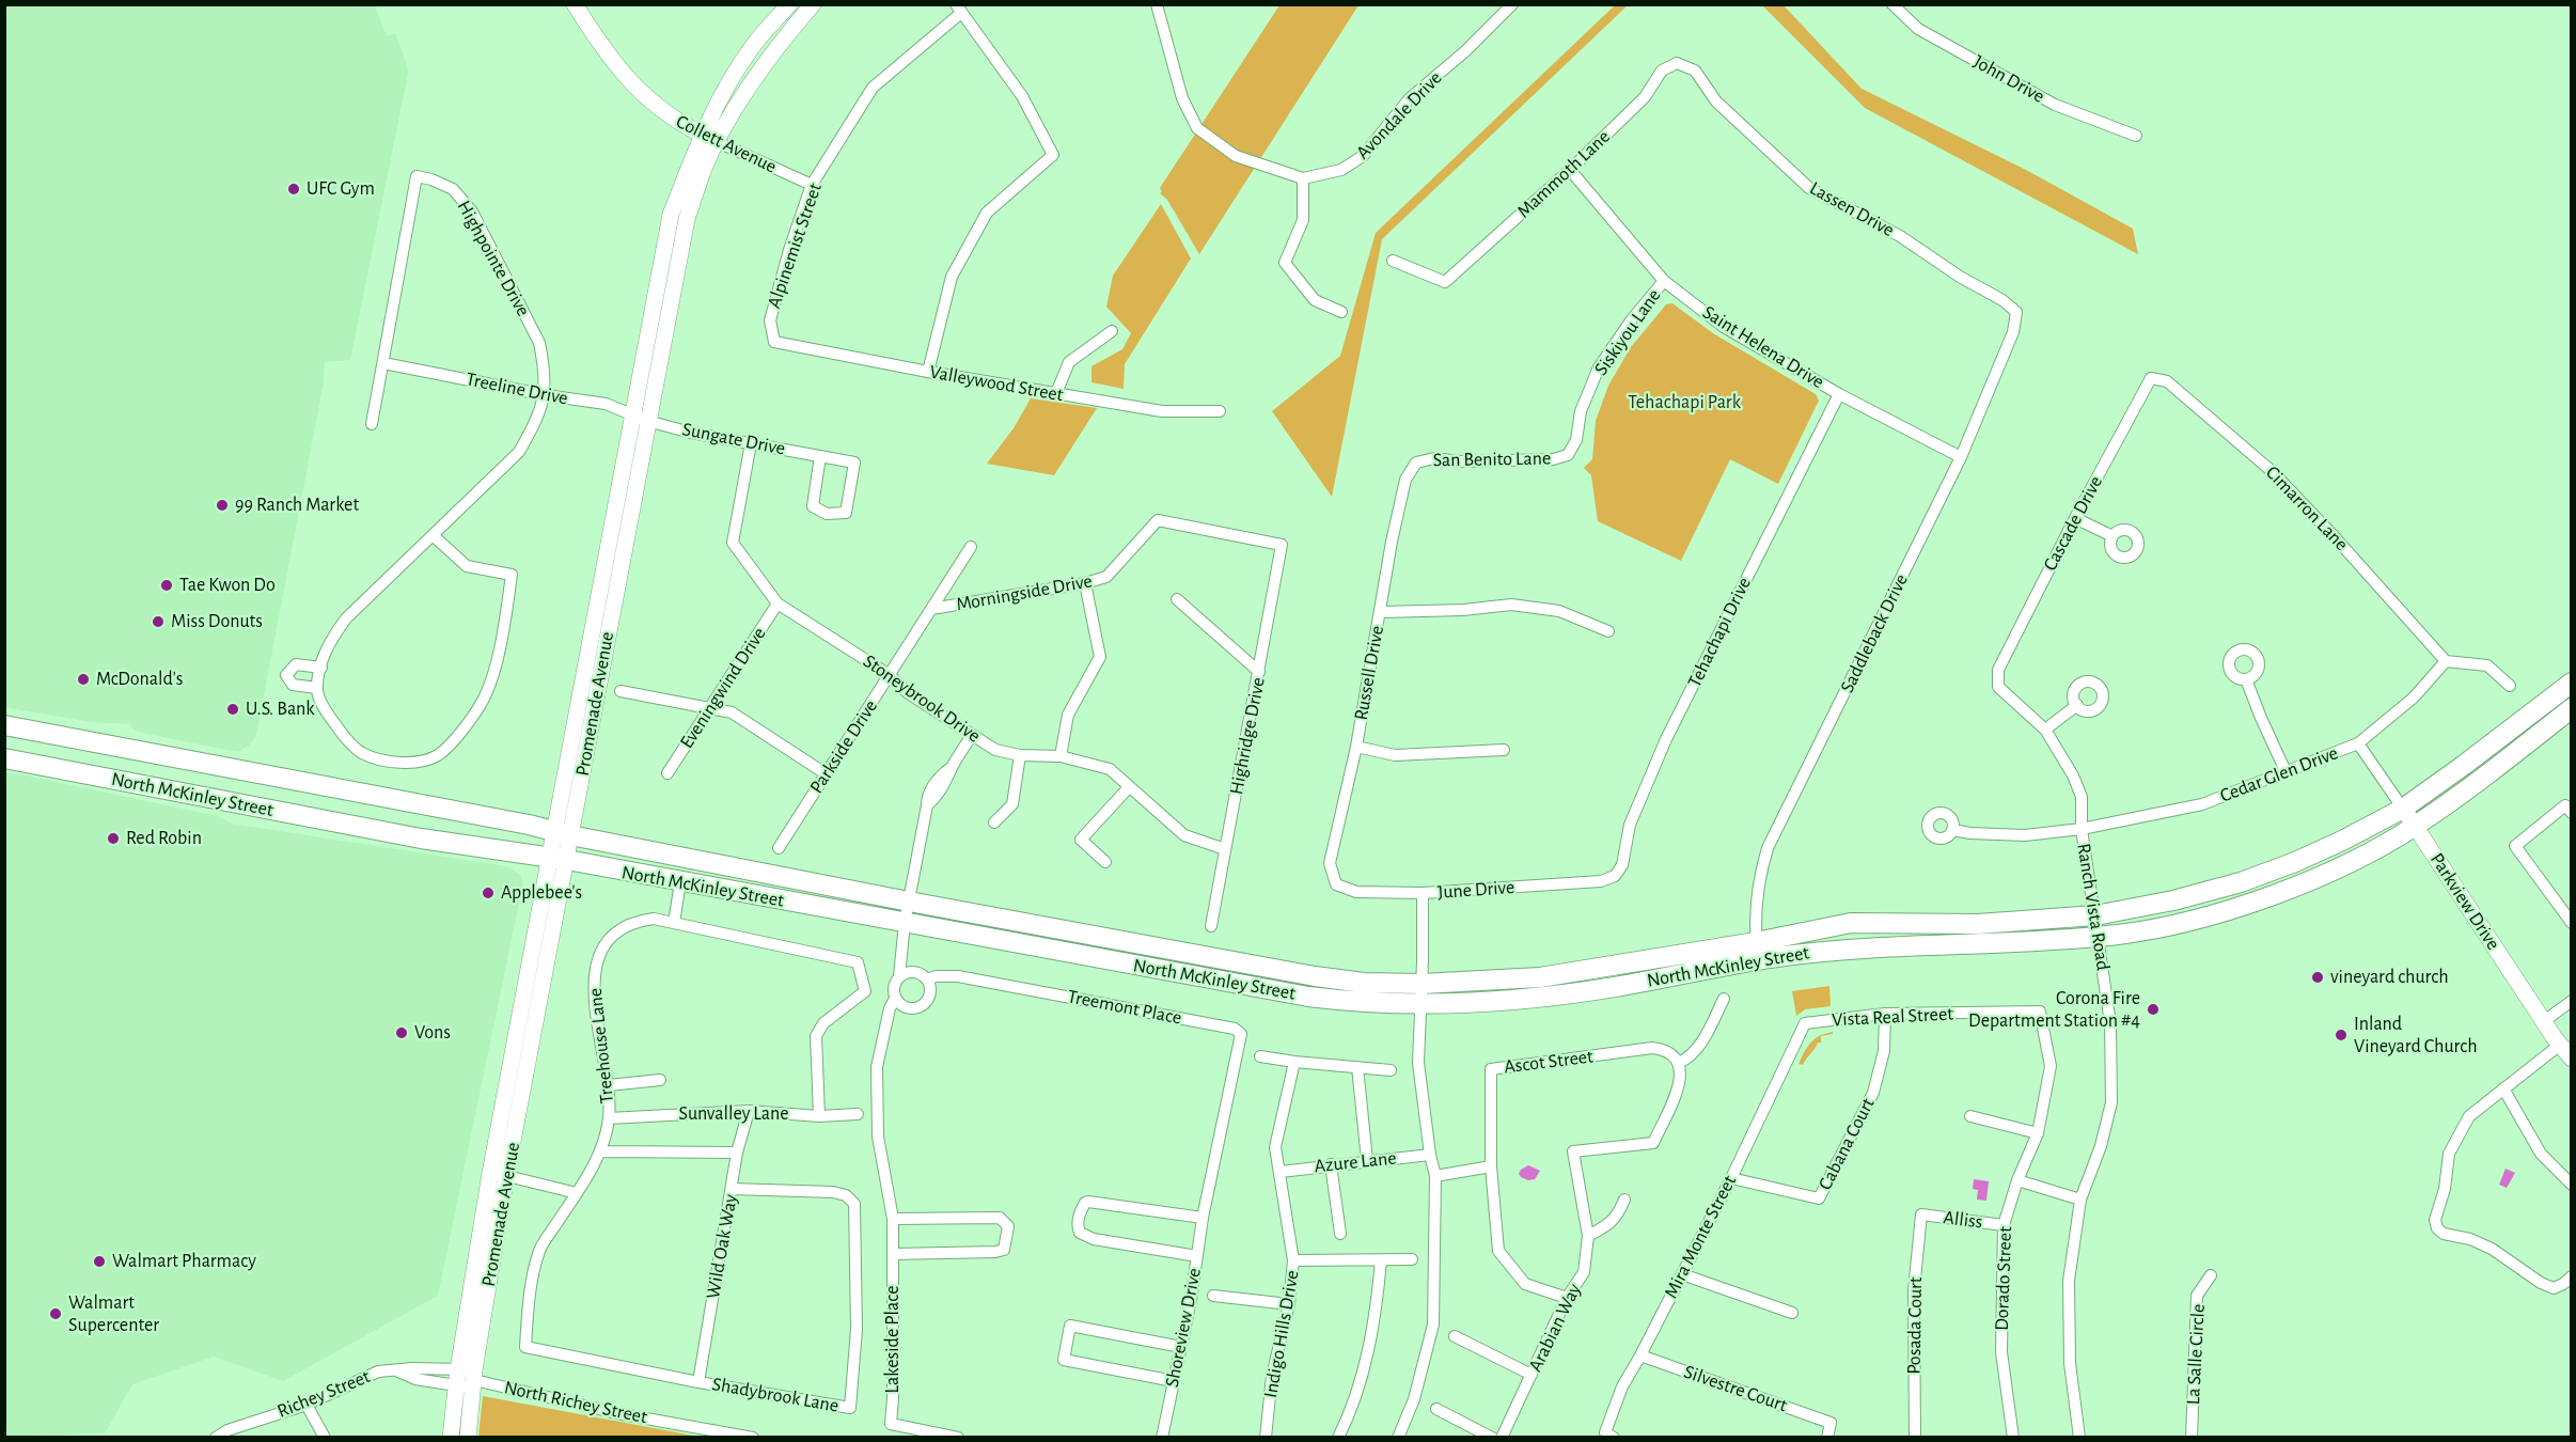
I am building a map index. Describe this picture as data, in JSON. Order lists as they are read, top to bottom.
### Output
{
  "streets": {
    "main road": [
      "Collett Avenue",
      "Promenade Avenue",
      "North McKinley Street",
      "Parkview Drive"
    ],
    "street": [
      "John Drive",
      "Avondale Drive",
      "Mammoth Lane",
      "Lassen Drive",
      "Alpinemist Street",
      "Highpointe Drive",
      "Siskiyou Lane",
      "Saint Helena Drive",
      "Valleywood Street",
      "Treeline Drive",
      "Sungate Drive",
      "San Benito Lane",
      "Cimarron Lane",
      "Cascade Drive",
      "Morningside Drive",
      "Tehachapi Drive",
      "Saddleback Drive",
      "Russell Drive",
      "Eveningwind Drive",
      "Stoneybrook Drive",
      "Highridge Drive",
      "Parkside Drive",
      "Cedar Glen Drive",
      "June Drive",
      "Ranch Vista Road",
      "Treemont Place",
      "Vista Real Street",
      "Treehouse Lane",
      "Ascot Street",
      "Sunvalley Lane",
      "Cabana Court",
      "Azure Lane",
      "Alliss",
      "Mira Monte Street",
      "Wild Oak Way",
      "Dorado Street",
      "Posada Court",
      "Shoreview Drive",
      "Arabian Way",
      "Indigo Hills Drive",
      "Lakeside Place",
      "La Salle Circle",
      "Silvestre Court",
      "Richey Street",
      "Shadybrook Lane",
      "North Richey Street"
    ]
  },
  "crossings": [
    ["Collett Avenue", "Alpinemist Street"],
    ["Collett Avenue", "Promenade Avenue"],
    ["Mammoth Lane", "Lassen Drive"],
    ["Mammoth Lane", "Saint Helena Drive"],
    ["Lassen Drive", "Saddleback Drive"],
    ["Alpinemist Street", "Valleywood Street"],
    ["Highpointe Drive", "Treeline Drive"],
    ["Siskiyou Lane", "Saint Helena Drive"],
    ["Siskiyou Lane", "San Benito Lane"],
    ["Saint Helena Drive", "Tehachapi Drive"],
    ["Saint Helena Drive", "Saddleback Drive"],
    ["Treeline Drive", "Sungate Drive"],
    ["Treeline Drive", "Promenade Avenue"],
    ["Sungate Drive", "Stoneybrook Drive"],
    ["Sungate Drive", "Promenade Avenue"],
    ["San Benito Lane", "Russell Drive"],
    ["Cimarron Lane", "Cascade Drive"],
    ["Cimarron Lane", "Cedar Glen Drive"],
    ["Cascade Drive", "Ranch Vista Road"],
    ["Morningside Drive", "Highridge Drive"],
    ["Morningside Drive", "Parkside Drive"],
    ["Tehachapi Drive", "June Drive"],
    ["Saddleback Drive", "North McKinley Street"],
    ["Russell Drive", "June Drive"],
    ["Eveningwind Drive", "Stoneybrook Drive"],
    ["Stoneybrook Drive", "Highridge Drive"],
    ["Stoneybrook Drive", "Parkside Drive"],
    ["Stoneybrook Drive", "Lakeside Place"],
    ["Promenade Avenue", "North McKinley Street"],
    ["Promenade Avenue", "Richey Street"],
    ["Promenade Avenue", "North Richey Street"],
    ["Cedar Glen Drive", "Parkview Drive"],
    ["Cedar Glen Drive", "Ranch Vista Road"],
    ["North McKinley Street", "Parkview Drive"],
    ["North McKinley Street", "Ranch Vista Road"],
    ["North McKinley Street", "Lakeside Place"],
    ["Treemont Place", "Shoreview Drive"],
    ["Treemont Place", "Lakeside Place"],
    ["Vista Real Street", "Cabana Court"],
    ["Vista Real Street", "Mira Monte Street"],
    ["Vista Real Street", "Dorado Street"],
    ["Treehouse Lane", "Sunvalley Lane"],
    ["Treehouse Lane", "Shadybrook Lane"],
    ["Ascot Street", "Arabian Way"],
    ["Sunvalley Lane", "Wild Oak Way"],
    ["Cabana Court", "Mira Monte Street"],
    ["Azure Lane", "Indigo Hills Drive"],
    ["Alliss", "Dorado Street"],
    ["Alliss", "Posada Court"],
    ["Mira Monte Street", "Silvestre Court"],
    ["Wild Oak Way", "Shadybrook Lane"],
    ["Richey Street", "North Richey Street"]
  ],
  "parks": ["Tehachapi Park"],
  "places": [
    "UFC Gym",
    "99 Ranch Market",
    "Tae Kwon Do",
    "Miss Donuts",
    "McDonald's",
    "U.S. Bank",
    "Red Robin",
    "Applebee's",
    "vineyard church",
    "Corona Fire Department Station #4",
    "Vons",
    "Inland Vineyard Church",
    "Walmart Pharmacy",
    "Walmart Supercenter"
  ]
}
